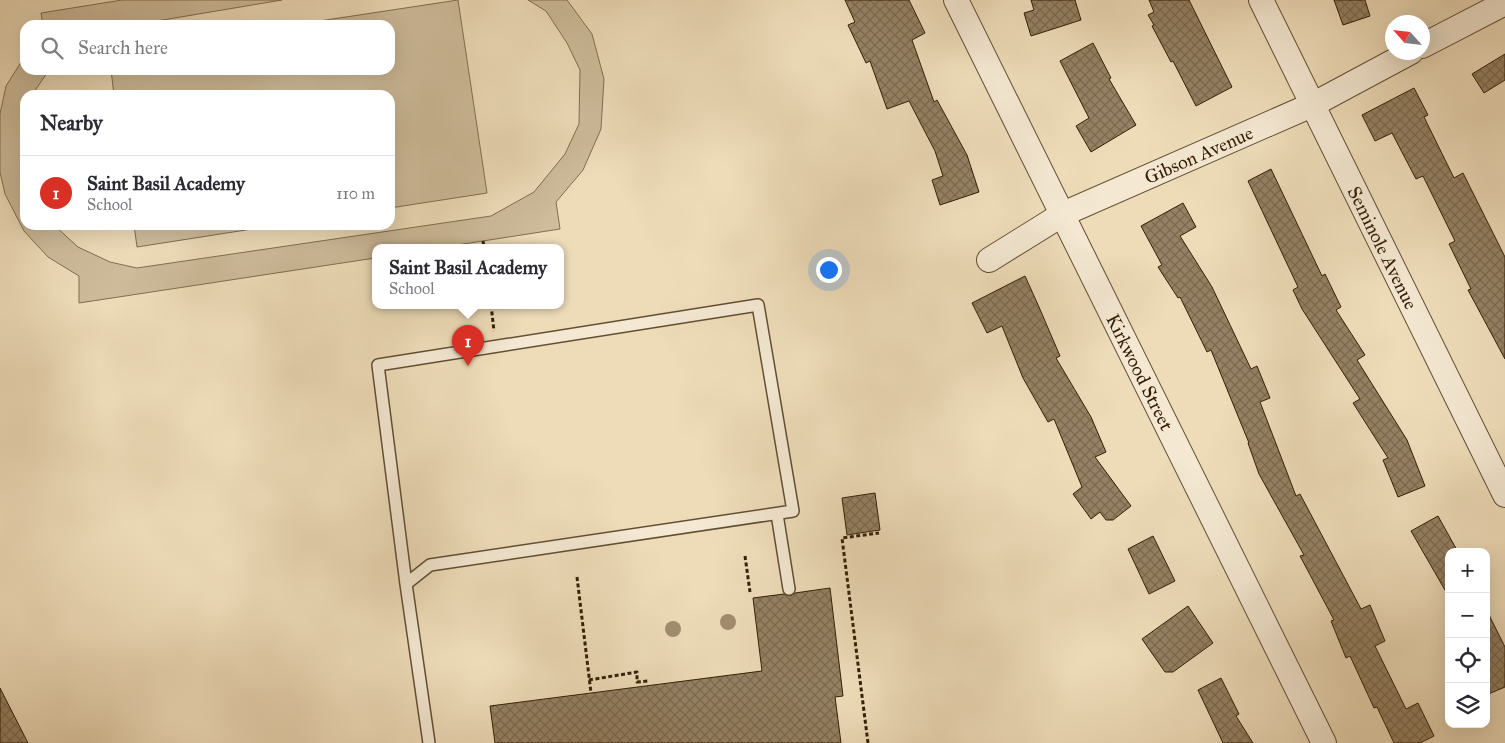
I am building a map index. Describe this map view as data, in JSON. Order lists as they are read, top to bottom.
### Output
{
  "streets": {
    "street": ["Gibson Avenue", "Seminole Avenue", "Kirkwood Street"]
  },
  "crossings": [
    ["Gibson Avenue", "Seminole Avenue"],
    ["Gibson Avenue", "Kirkwood Street"]
  ],
  "north": "top left",
  "page": {
    "search": "Search here",
    "heading": "Nearby",
    "list": [
      {
        "mark": "1",
        "name": "Saint Basil Academy",
        "note": "School",
        "value": "110 m"
      }
    ],
    "popup": ["Saint Basil Academy", "School"],
    "pins": "1",
    "map_buttons": ["+", "−"]
  }
}
